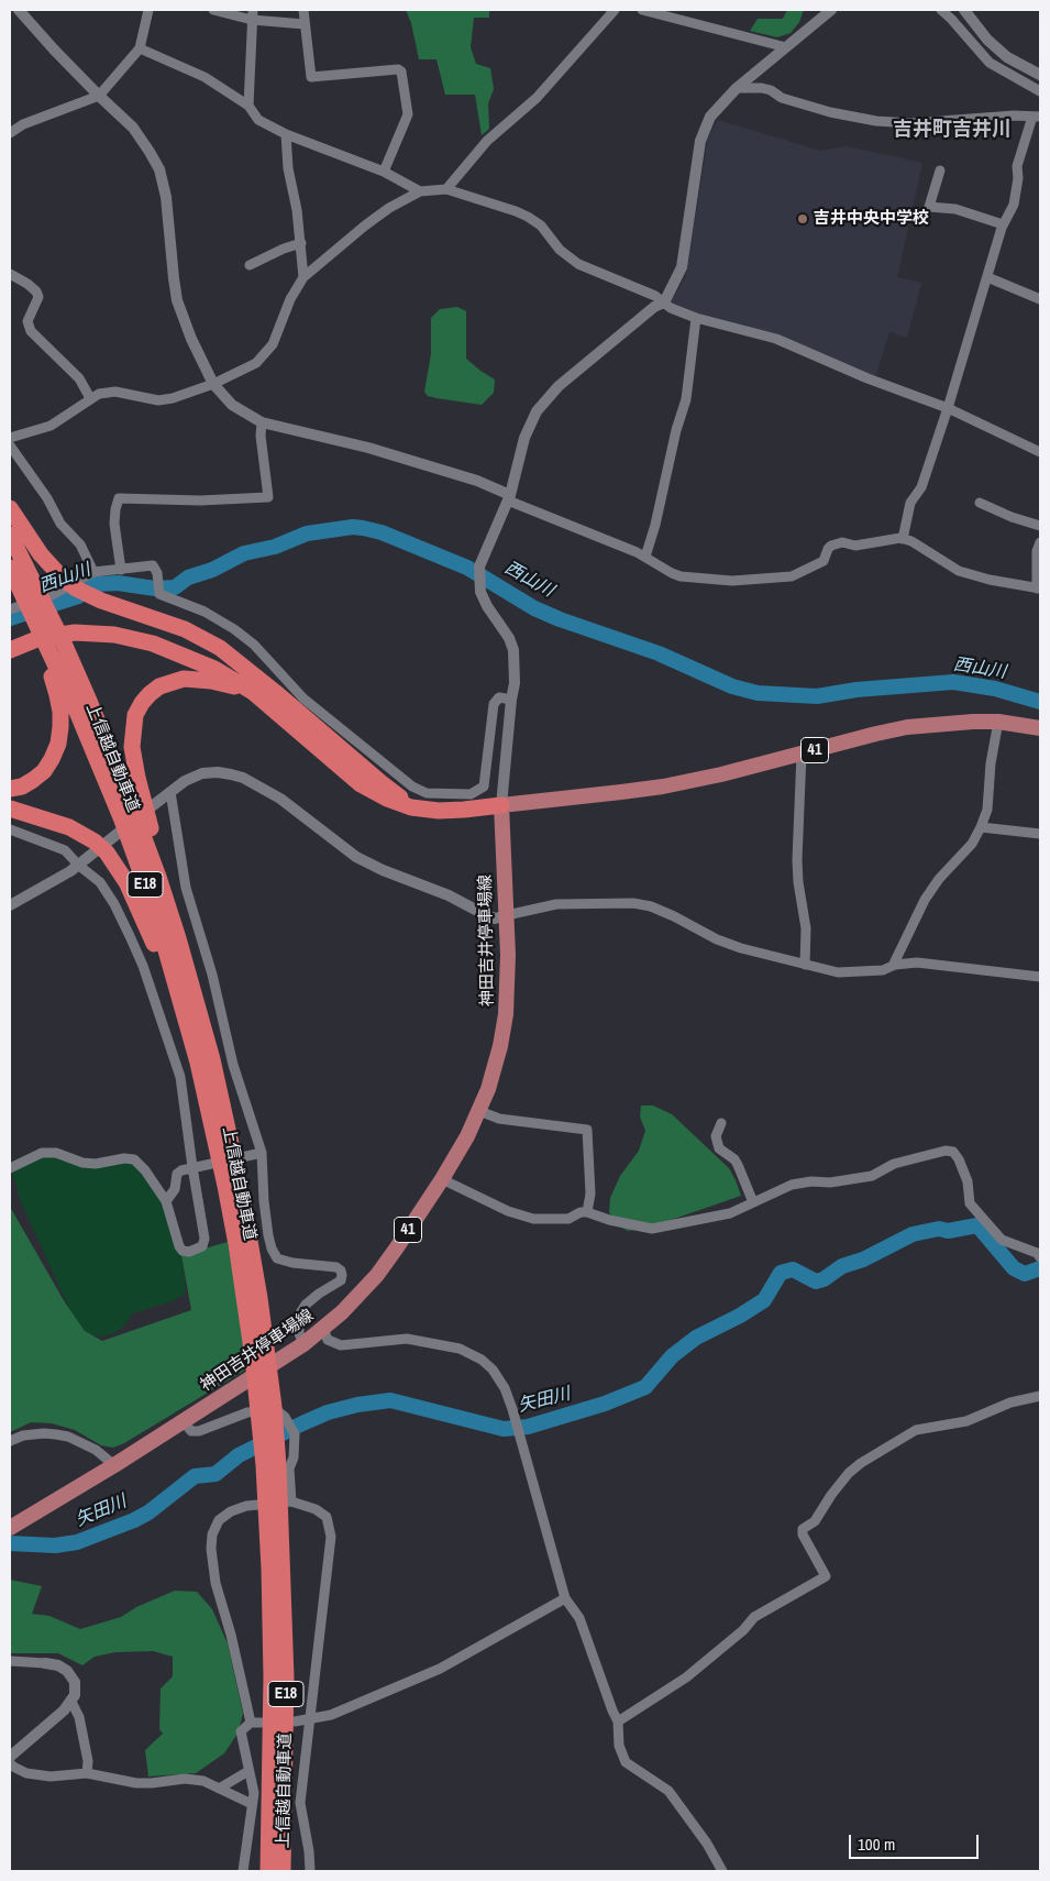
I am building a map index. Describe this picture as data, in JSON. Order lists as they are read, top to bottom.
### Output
{
  "streets": {
    "highway": ["上信越自動車道", "E18"],
    "main road": ["41", "神田吉井停車場線"]
  },
  "crossings": [
    ["41", "神田吉井停車場線"]
  ],
  "districts": ["吉井町吉井川"],
  "water": ["西山川", "矢田川"],
  "places": ["吉井中央中学校"],
  "scale_bar": "100 m"
}
